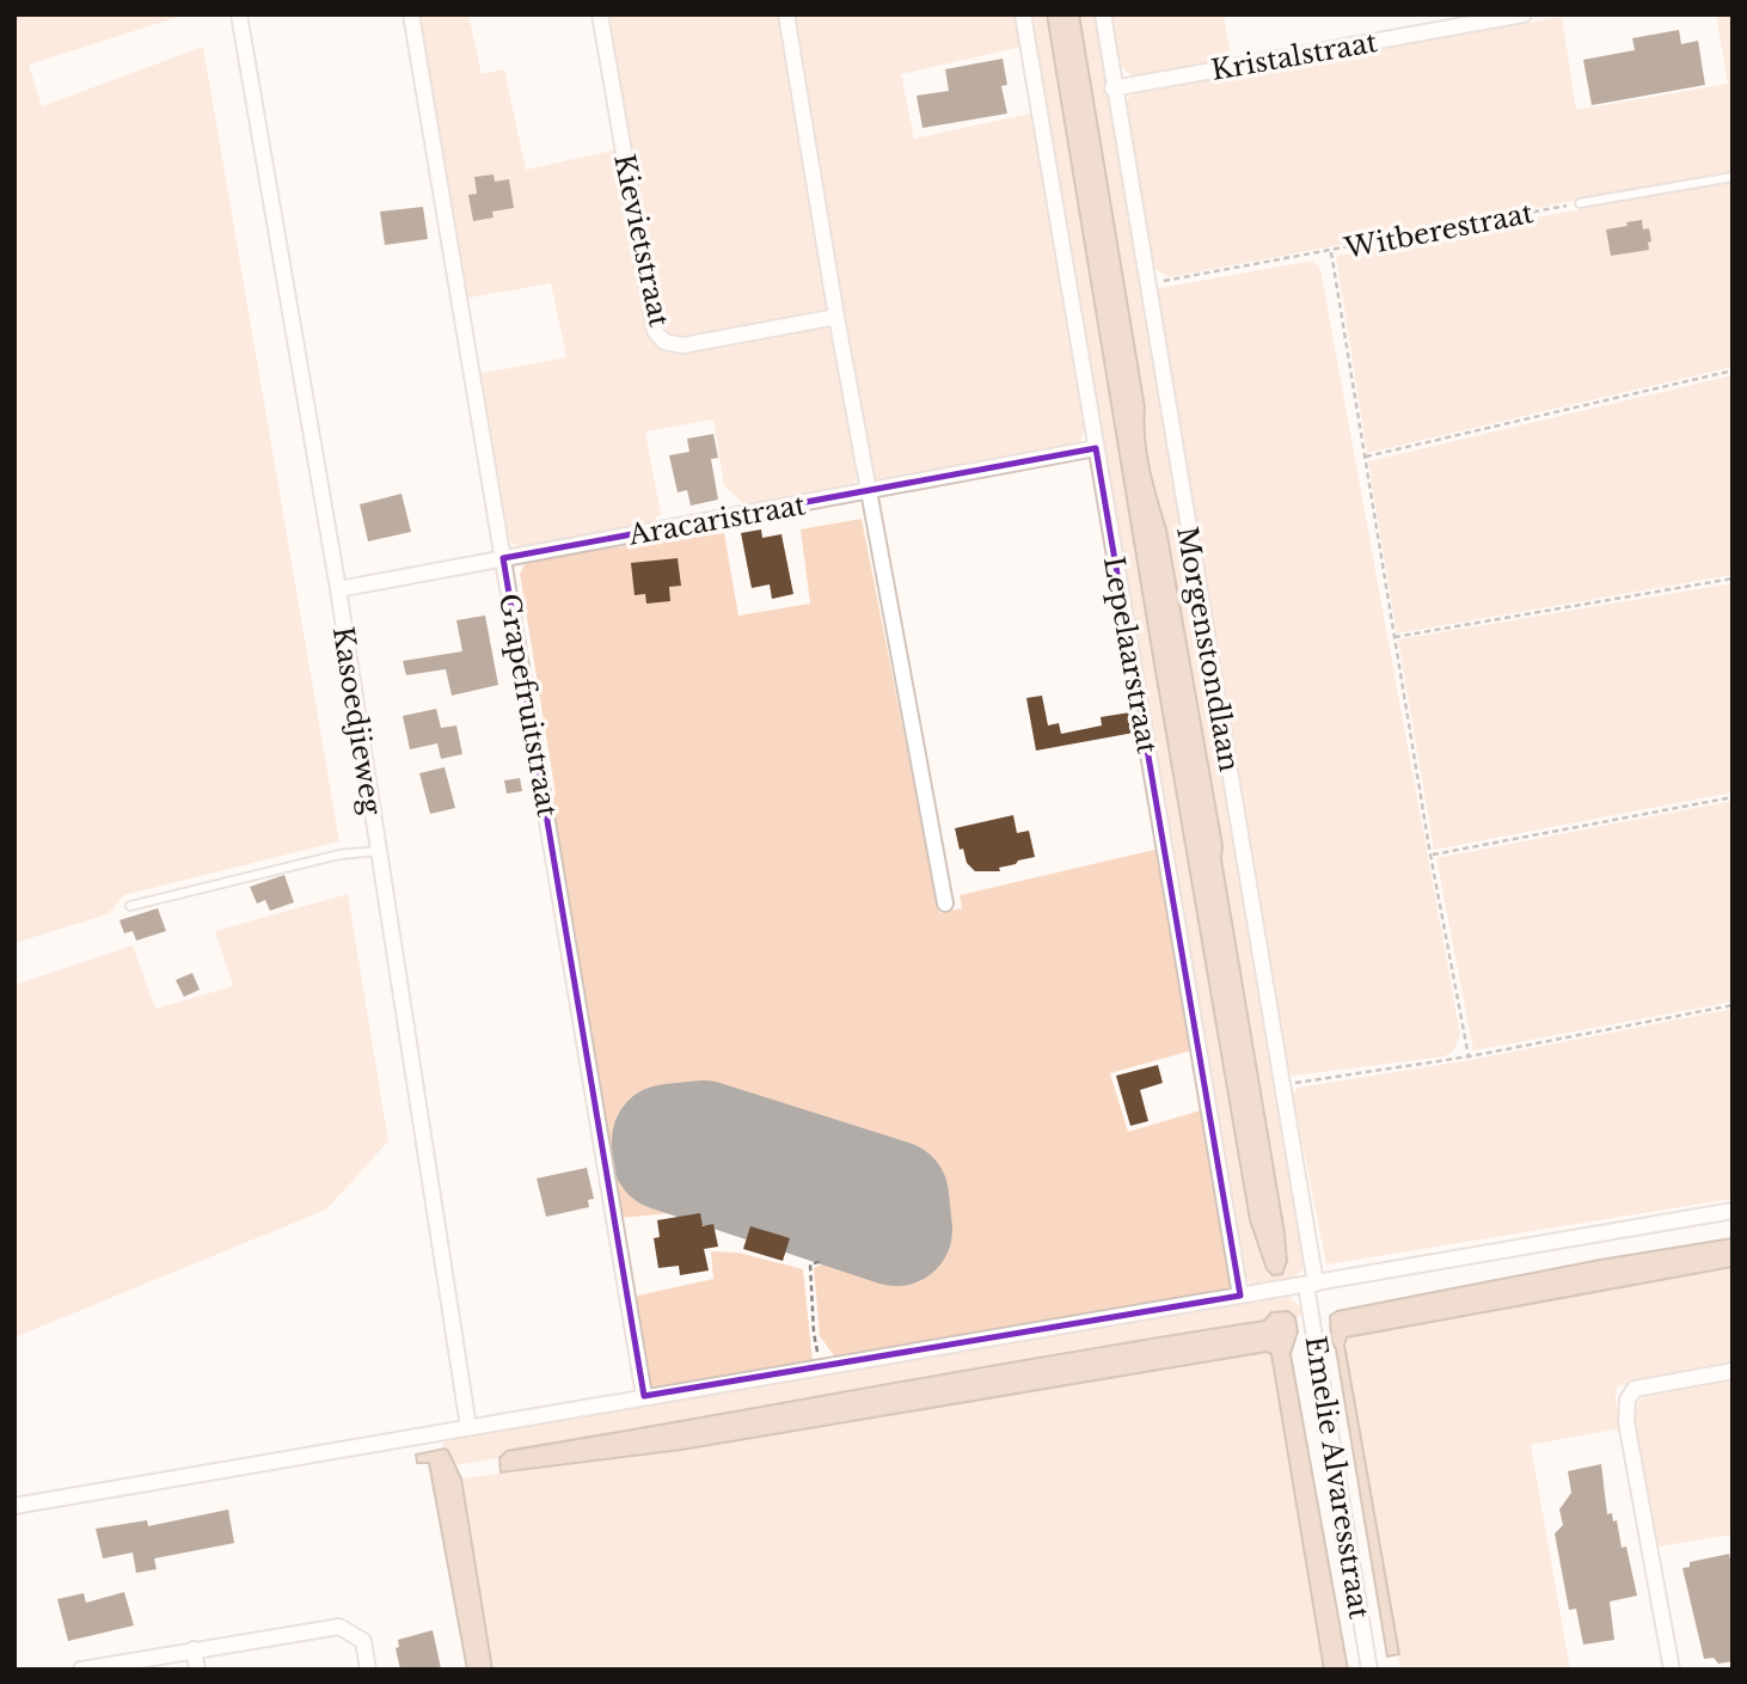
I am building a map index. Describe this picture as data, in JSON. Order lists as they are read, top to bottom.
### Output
{
  "streets": {
    "street": [
      "Kristalstraat",
      "Kievietstraat",
      "Aracaristraat",
      "Morgenstondlaan",
      "Lepelaarstraat",
      "Grapefruitstraat",
      "Kasoedjieweg",
      "Emelie Alvaresstraat"
    ],
    "path": ["Witberestraat"]
  },
  "crossings": [
    ["Kristalstraat", "Morgenstondlaan"],
    ["Witberestraat", "Morgenstondlaan"],
    ["Aracaristraat", "Lepelaarstraat"],
    ["Aracaristraat", "Grapefruitstraat"],
    ["Aracaristraat", "Kasoedjieweg"],
    ["Morgenstondlaan", "Emelie Alvaresstraat"]
  ]
}
